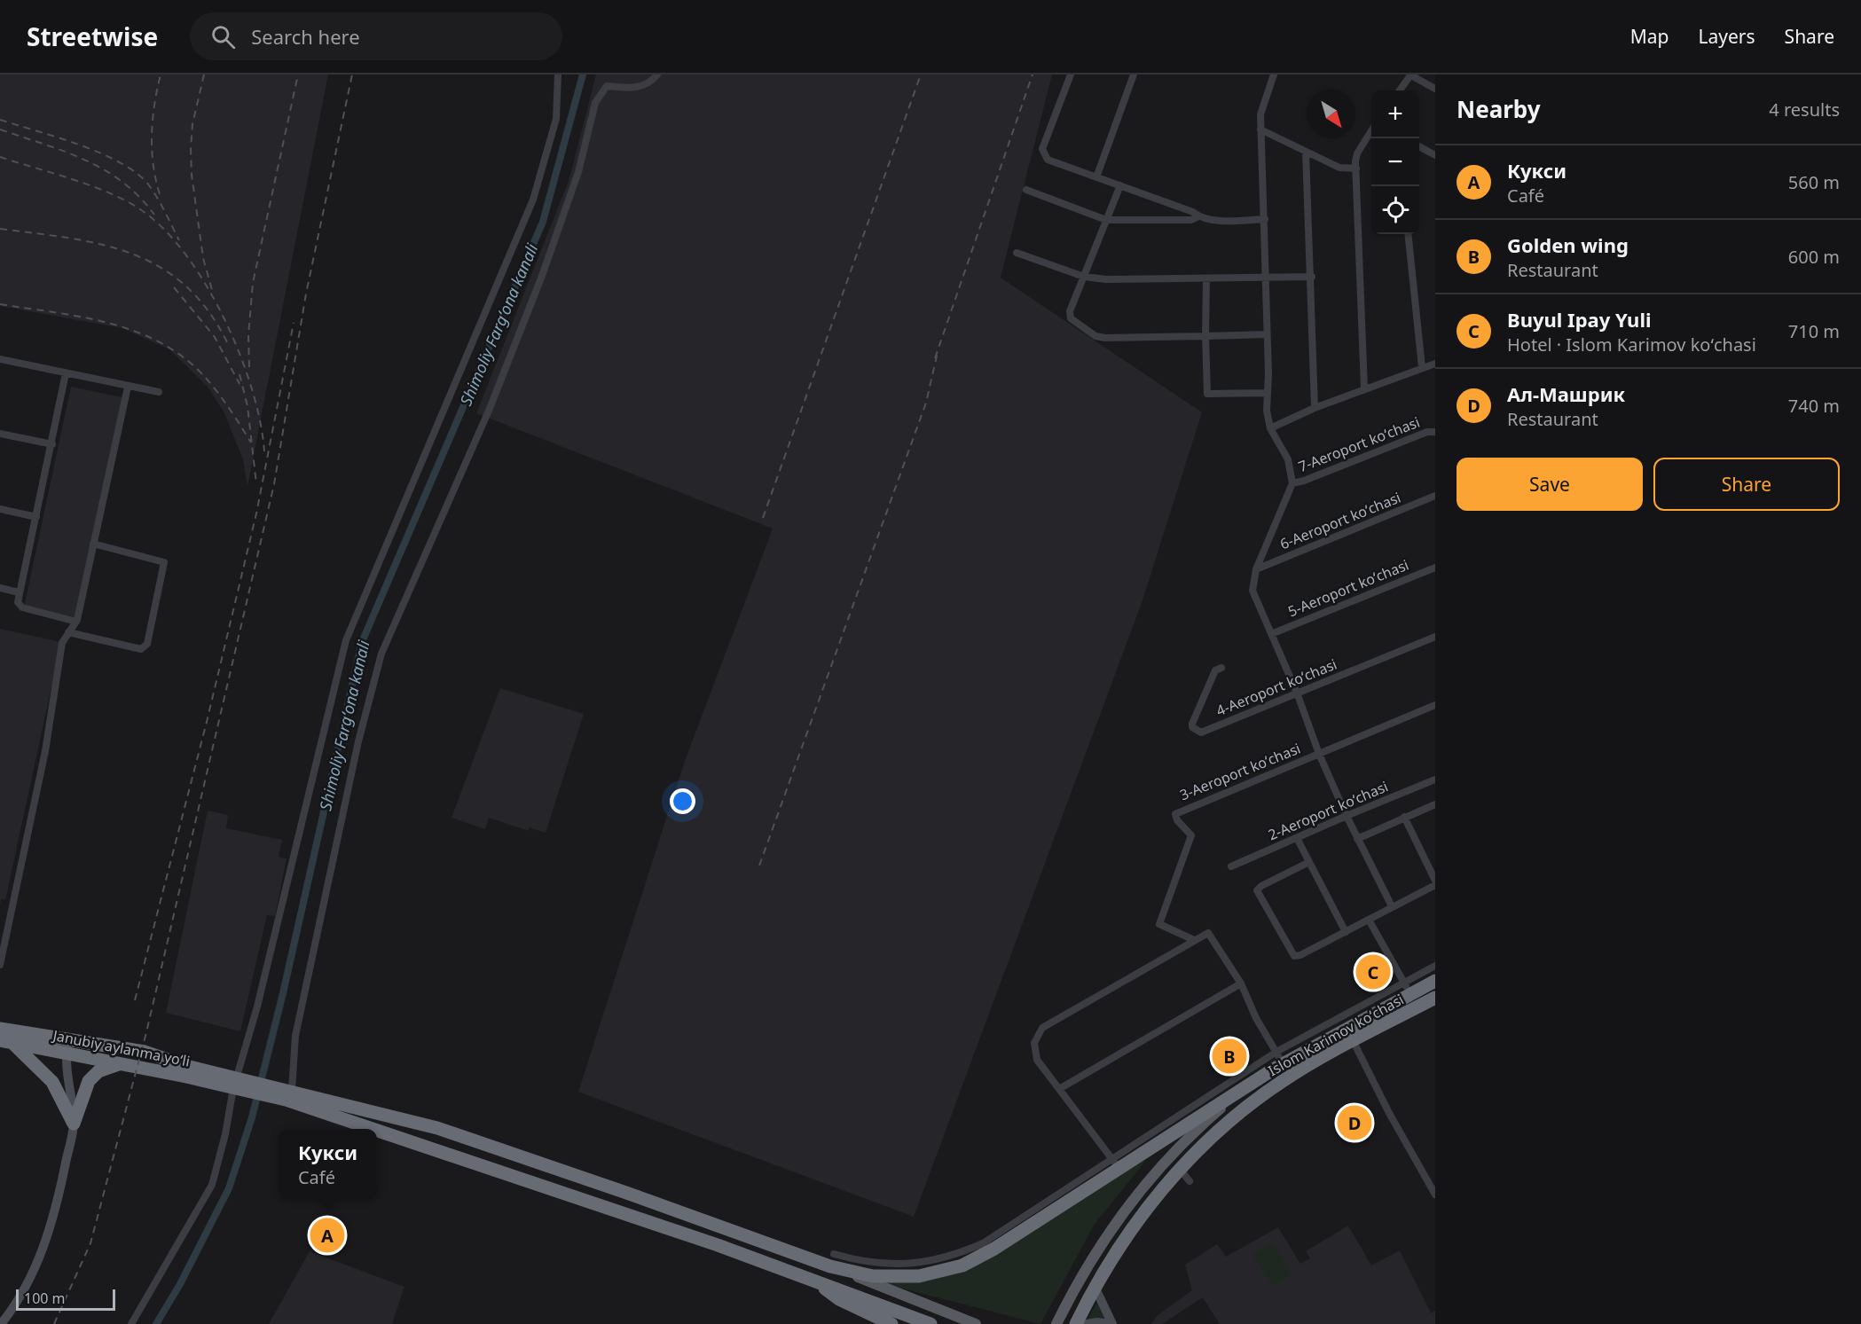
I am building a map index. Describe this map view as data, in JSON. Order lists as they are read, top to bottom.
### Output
{
  "streets": {
    "highway": ["Islom Karimov koʻchasi", "Janubiy aylanma yoʻli"],
    "street": [
      "7-Aeroport koʻchasi",
      "6-Aeroport koʻchasi",
      "5-Aeroport koʻchasi",
      "4-Aeroport koʻchasi",
      "3-Aeroport koʻchasi",
      "2-Aeroport koʻchasi"
    ]
  },
  "water": ["Shimoliy Fargʻona kanali"],
  "scale_bar": "100 m",
  "north": "bottom right",
  "page": {
    "header": "Streetwise",
    "search": "Search here",
    "nav": ["Map", "Layers", "Share"],
    "heading": ["Nearby", "4 results"],
    "map_buttons": ["+", "−"],
    "list": [
      {
        "mark": "A",
        "name": "Кукси",
        "note": "Café",
        "value": "560 m"
      },
      {
        "mark": "B",
        "name": "Golden wing",
        "note": "Restaurant",
        "value": "600 m"
      },
      {
        "mark": "C",
        "name": "Buyul Ipay Yuli",
        "note": "Hotel · Islom Karimov koʻchasi",
        "value": "710 m"
      },
      {
        "mark": "D",
        "name": "Ал-Машрик",
        "note": "Restaurant",
        "value": "740 m"
      }
    ],
    "buttons": ["Save", "Share"],
    "pins": [
      "C",
      "B",
      "D",
      "A"
    ],
    "popup": ["Кукси", "Café"],
    "scale": "100 m"
  }
}
